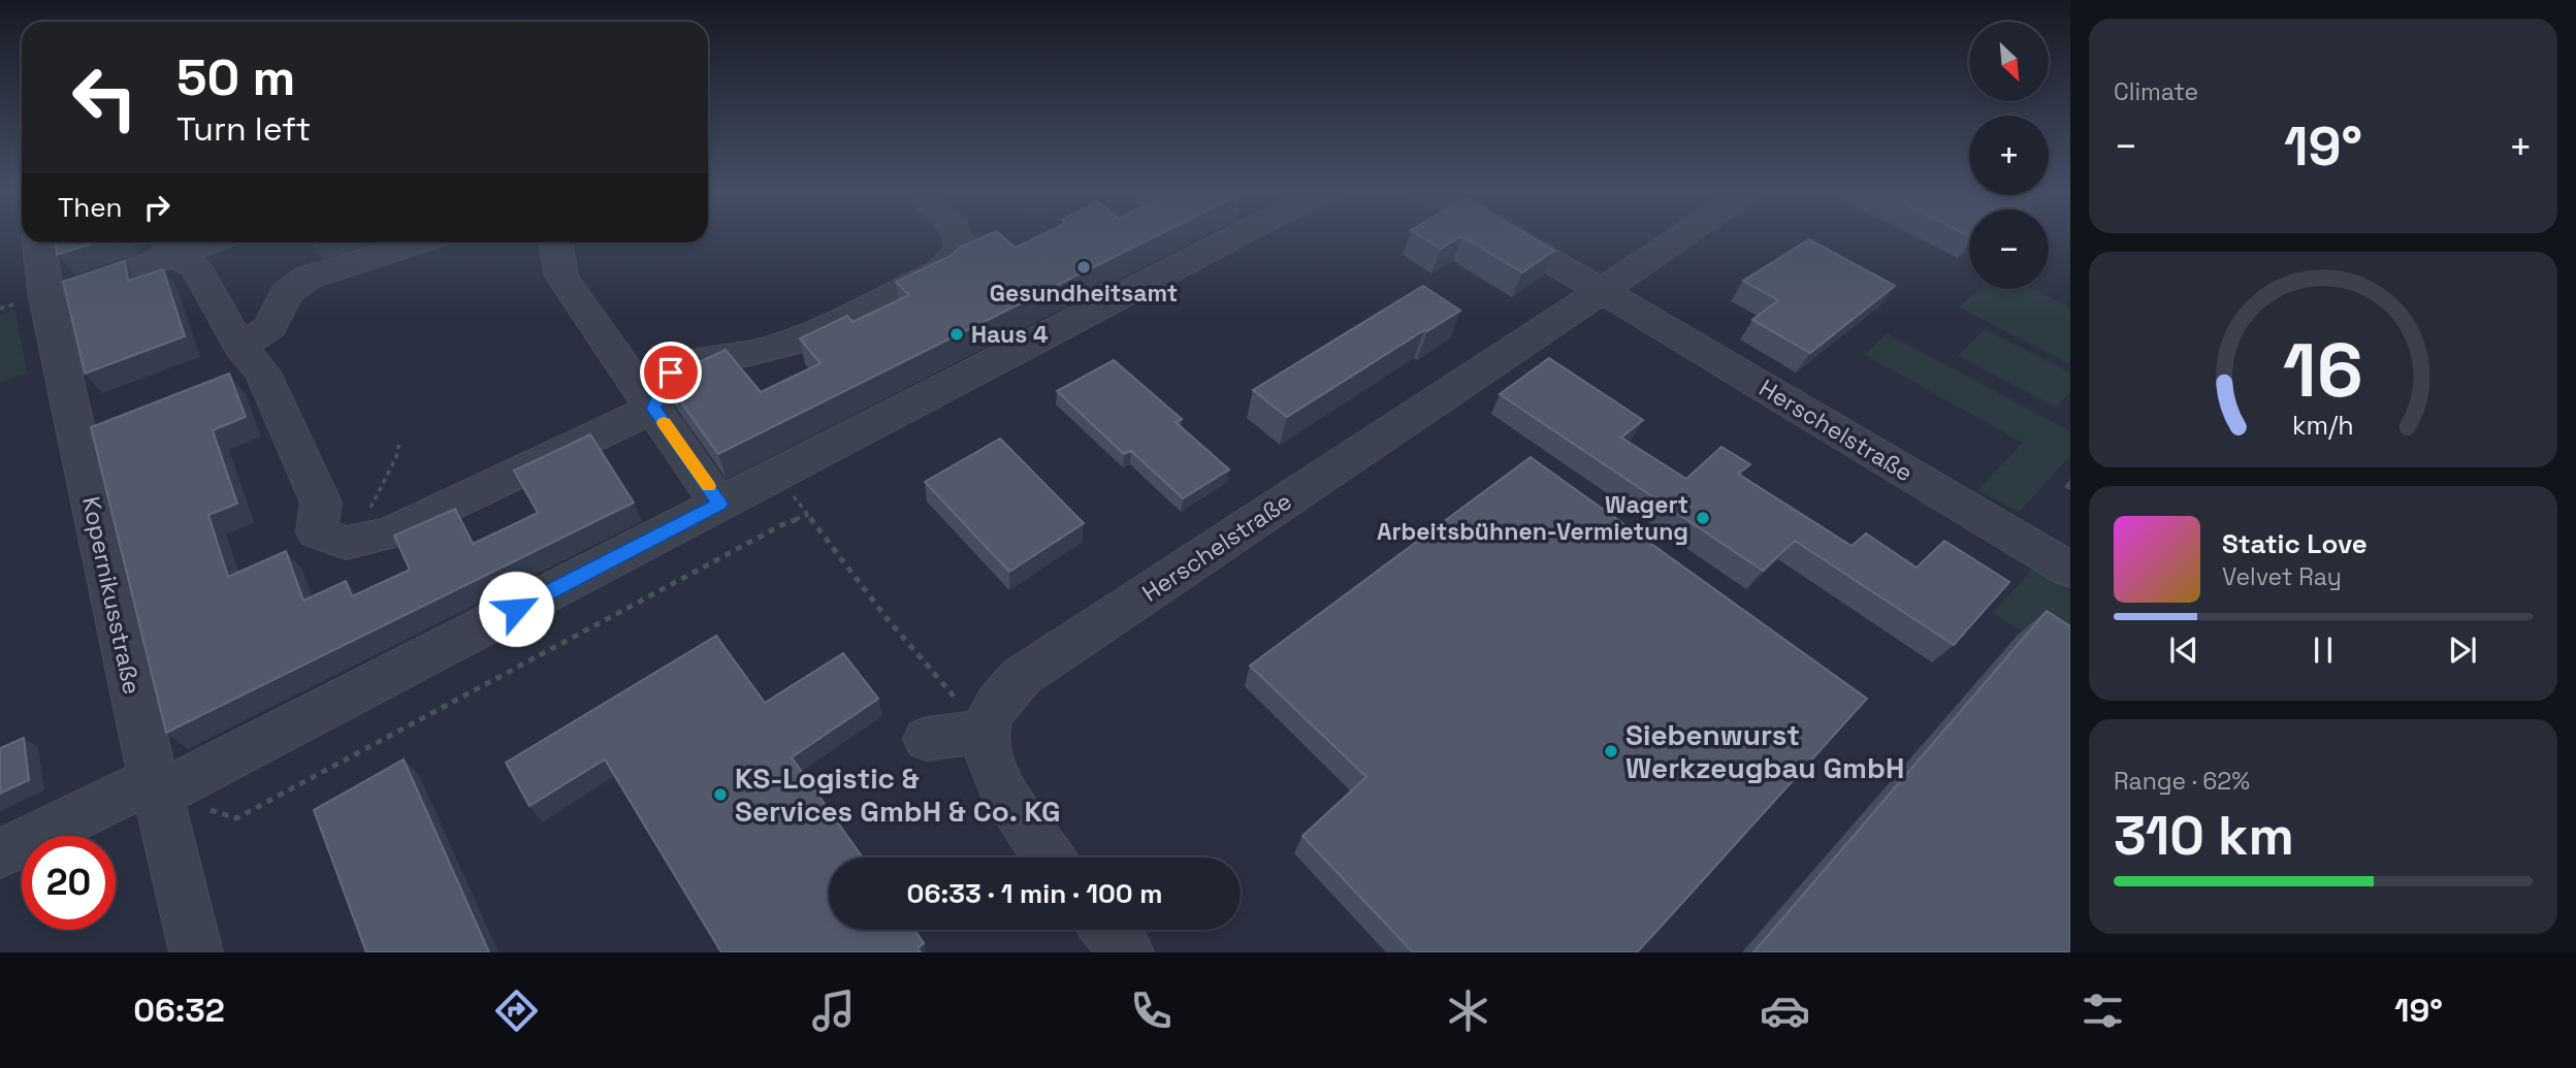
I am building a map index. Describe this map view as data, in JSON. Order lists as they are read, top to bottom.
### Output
{
  "streets": {
    "street": ["Herschelstraße", "Kopernikusstraße"]
  },
  "places": [
    "Gesundheitsamt",
    "Haus 4",
    "Wagert Arbeitsbühnen-Vermietung",
    "Siebenwurst Werkzeugbau GmbH",
    "KS-Logistic & Services GmbH & Co. KG"
  ],
  "north": "bottom right",
  "page": {
    "tile": [
      "Climate",
      ["Range · 62%", "310 km"]
    ],
    "map_buttons": ["+", "−"],
    "turn": ["50 m", "Turn left"],
    "heat": ["−", "19°", "+"],
    "then": "Then",
    "song": ["Static Love", "Velvet Ray"],
    "limit": "20",
    "trip": "06:33 · 1 min · 100 m",
    "tabs": ["06:32", "19°"],
    "gauge": ["16", "km/h"]
  }
}
